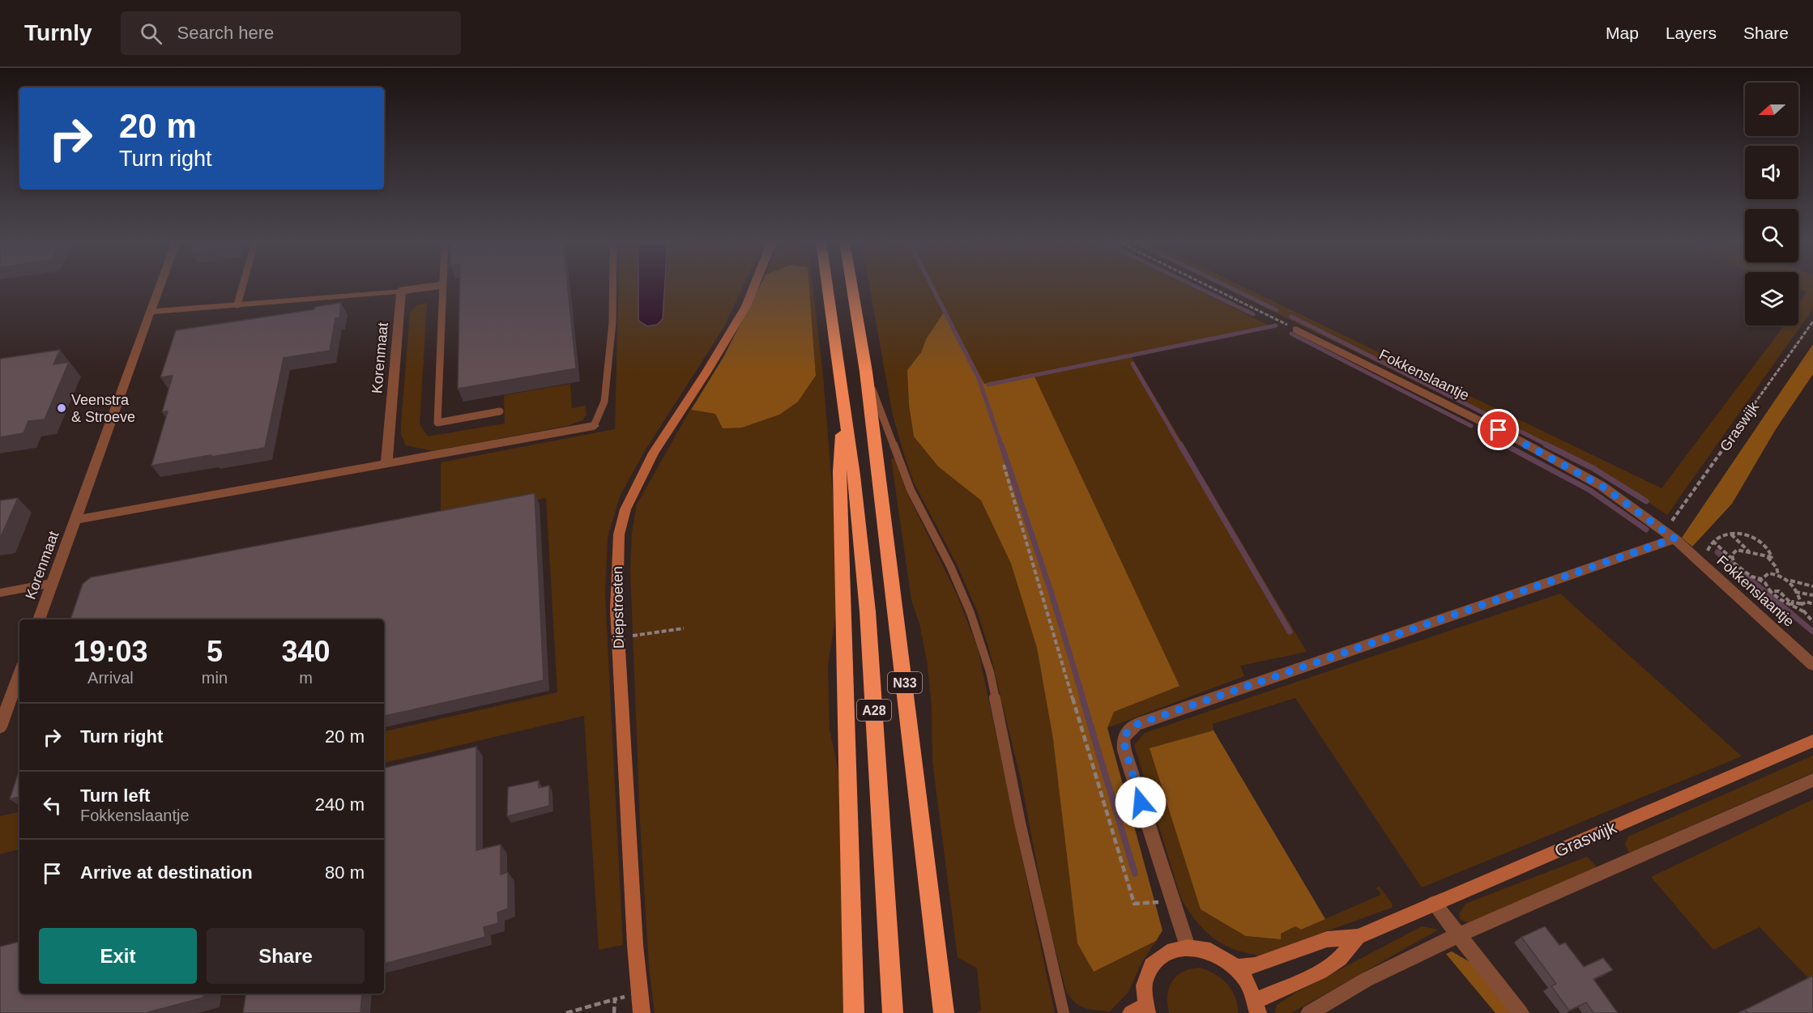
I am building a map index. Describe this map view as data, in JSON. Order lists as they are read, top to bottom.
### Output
{
  "streets": {
    "highway": ["N33", "A28"],
    "street": [
      "Korenmaat",
      "Fokkenslaantje",
      "Graswijk",
      "Diepstroeten"
    ]
  },
  "crossings": [
    ["Fokkenslaantje", "Graswijk"]
  ],
  "places": ["Veenstra & Stroeve"],
  "north": "left",
  "page": {
    "header": "Turnly",
    "search": "Search here",
    "nav": ["Map", "Layers", "Share"],
    "turn": ["20 m", "Turn right"],
    "eta": [
      "19:03",
      "Arrival",
      "5",
      "min",
      "340",
      "m"
    ],
    "list": [
      {
        "name": "Turn right",
        "value": "20 m"
      },
      {
        "name": "Turn left",
        "note": "Fokkenslaantje",
        "value": "240 m"
      },
      {
        "name": "Arrive at destination",
        "value": "80 m"
      }
    ],
    "buttons": ["Exit", "Share"]
  }
}
